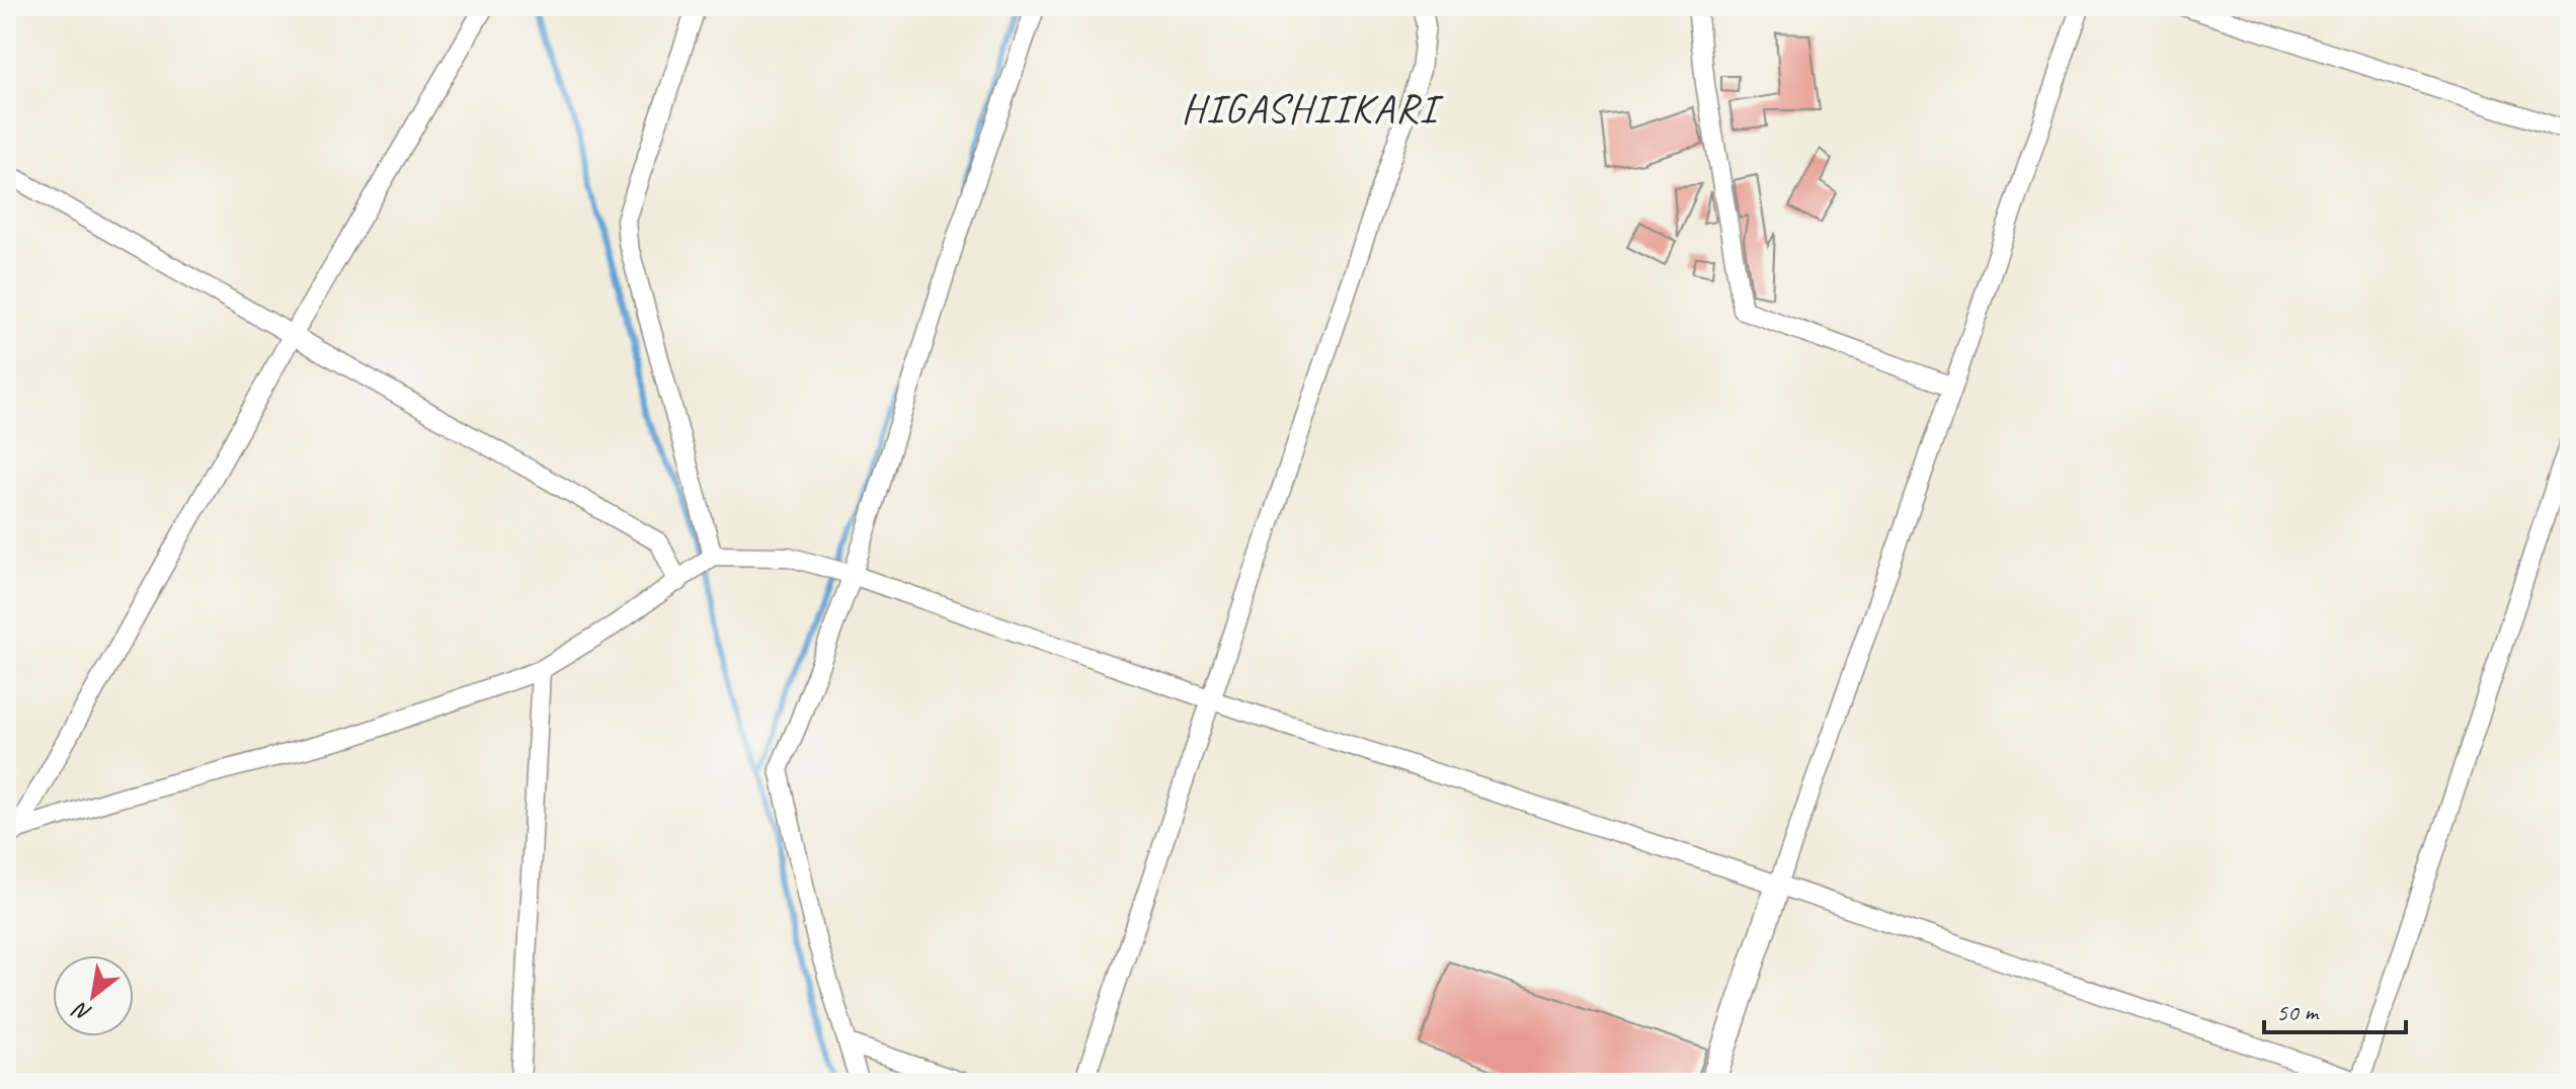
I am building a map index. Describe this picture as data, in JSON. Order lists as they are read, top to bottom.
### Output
{
  "districts": ["HIGASHIIKARI"],
  "scale_bar": "50 m",
  "north": "bottom left"
}
